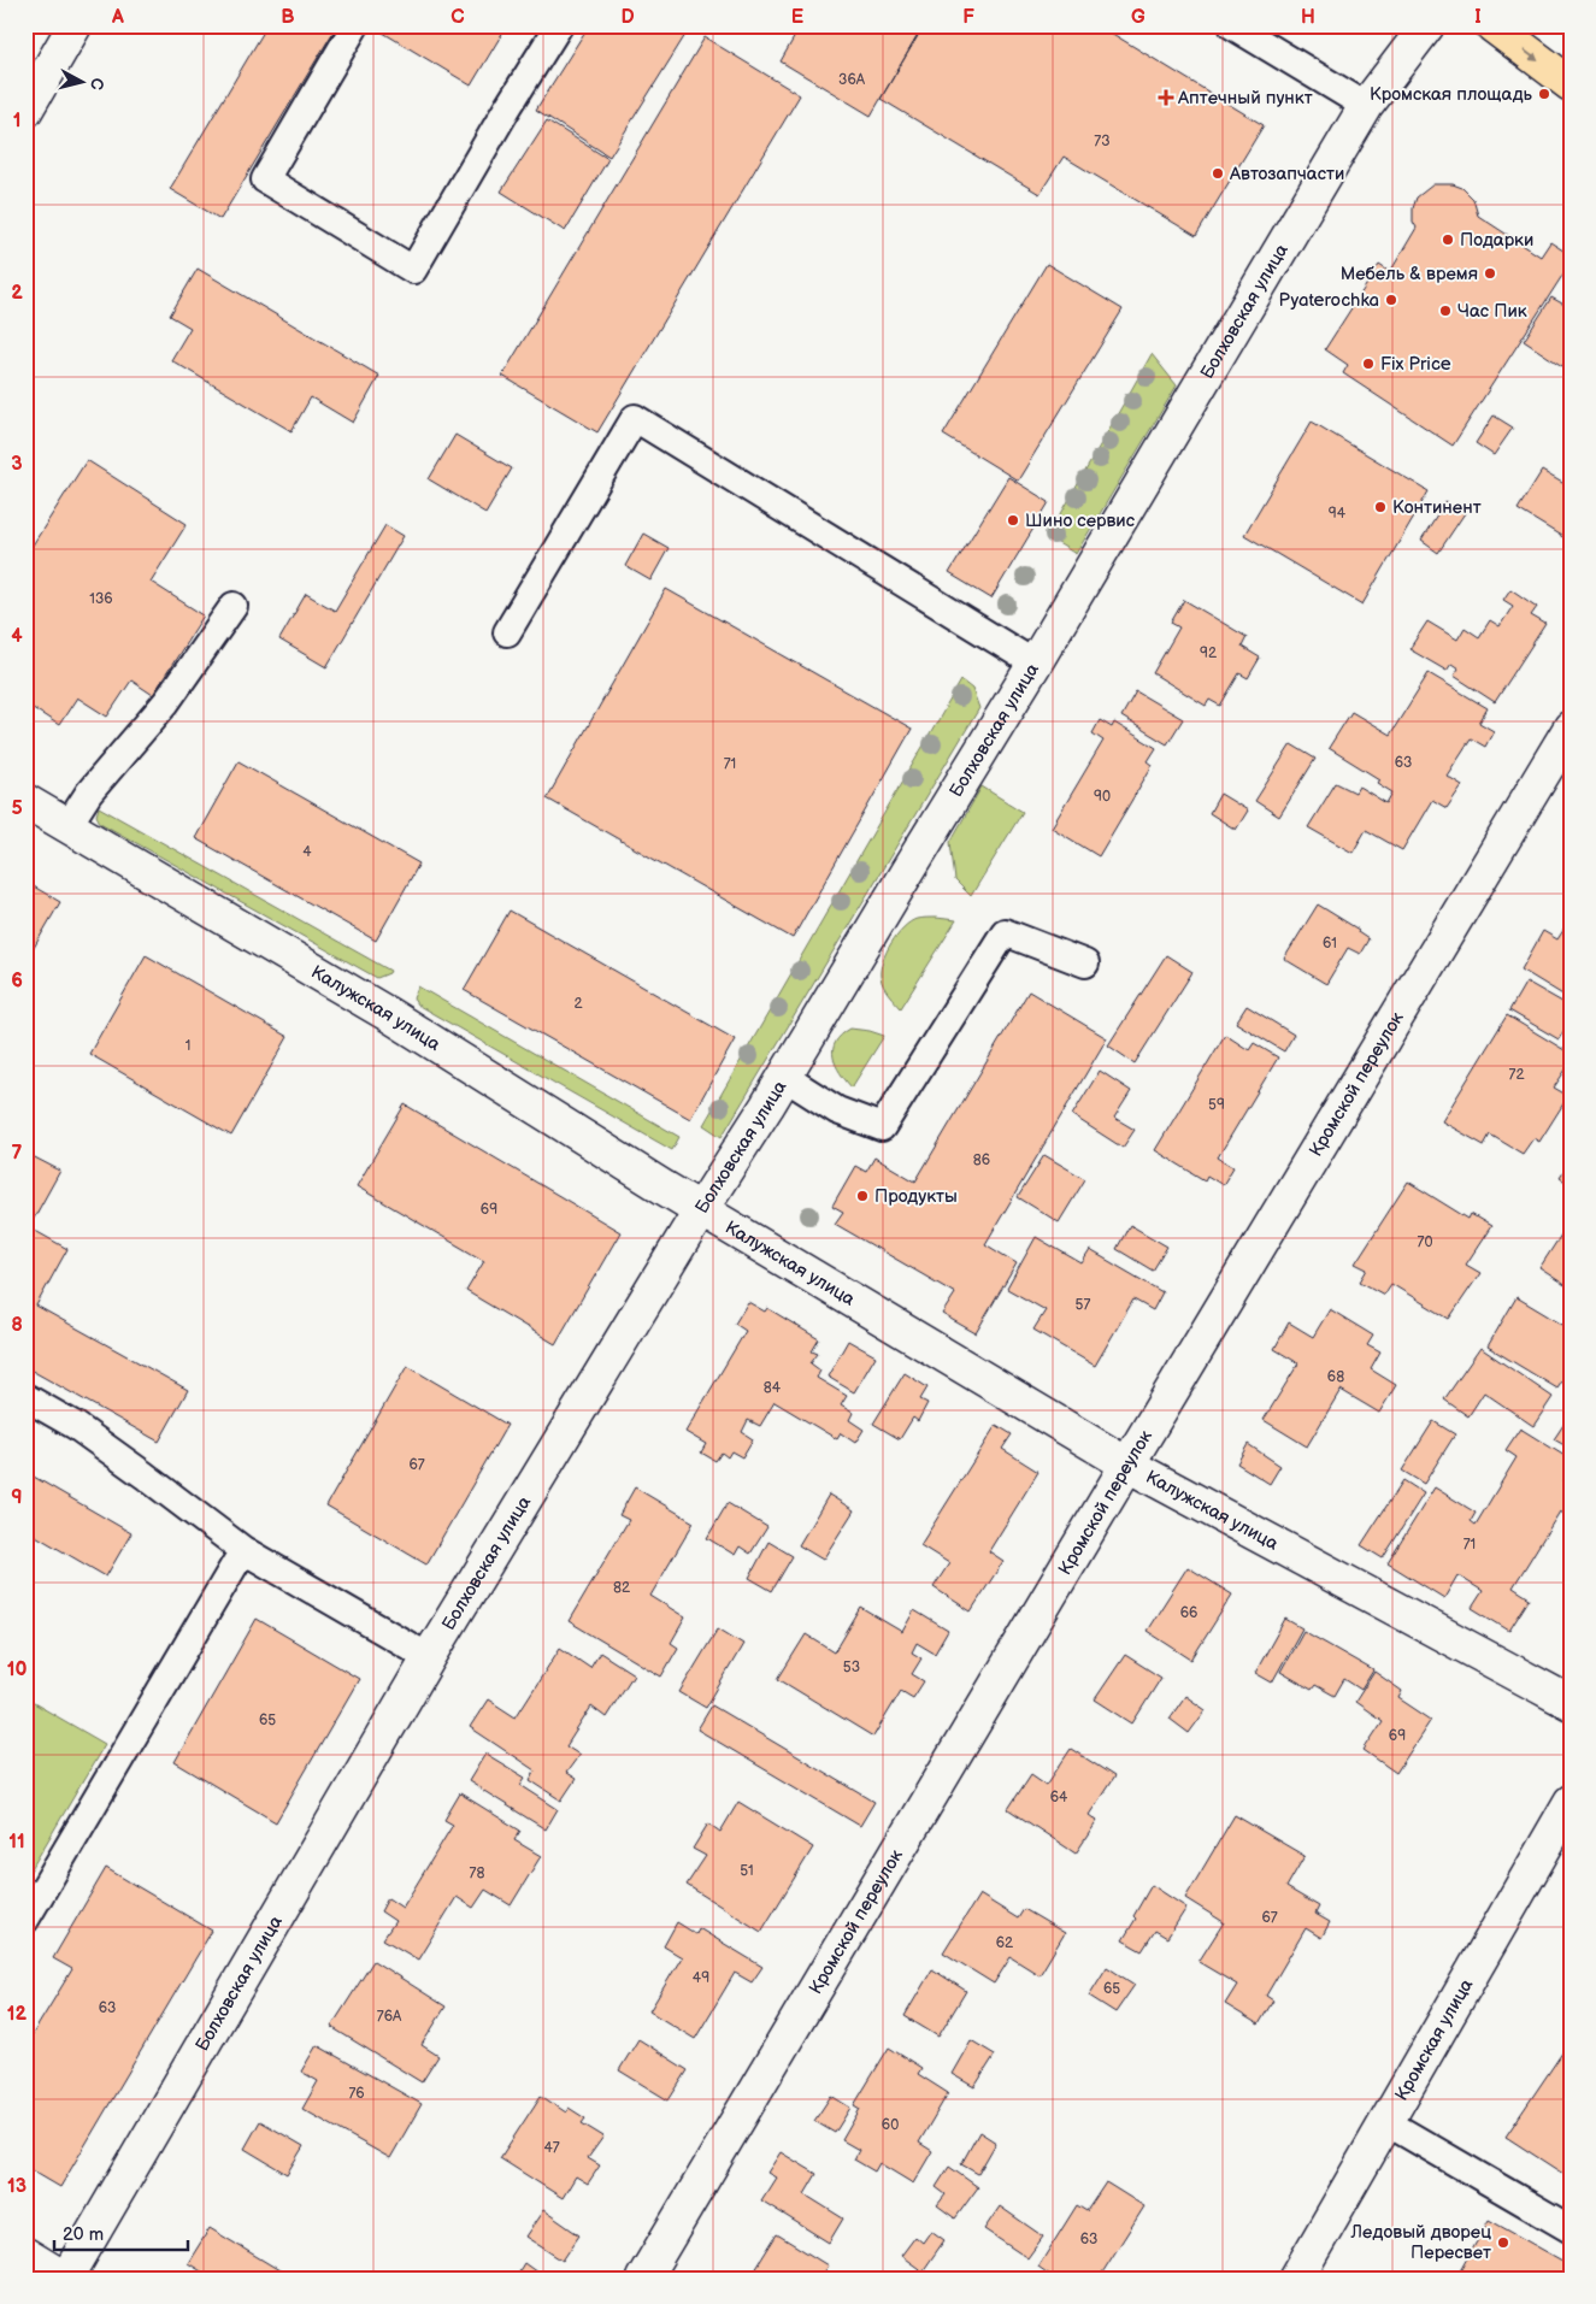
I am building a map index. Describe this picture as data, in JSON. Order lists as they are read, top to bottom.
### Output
{
  "streets": {
    "street": [
      "Болховская улица",
      "Калужская улица",
      "Кромской переулок",
      "Кромская улица"
    ]
  },
  "crossings": [
    ["Болховская улица", "Калужская улица"],
    ["Калужская улица", "Кромской переулок"]
  ],
  "places": {
    "other": [
      "Кромская площадь",
      "Автозапчасти",
      "Подарки",
      "Мебель & время",
      "Pyaterochka",
      "Час Пик",
      "Fix Price",
      "Континент",
      "Шино сервис",
      "Продукты",
      "Ледовый дворец Пересвет"
    ],
    "health": ["Аптечный пункт"]
  },
  "house_numbers": [
    "36А",
    "73",
    "94",
    "136",
    "92",
    "63",
    "71",
    "90",
    "4",
    "61",
    "2",
    "1",
    "72",
    "59",
    "86",
    "69",
    "70",
    "57",
    "68",
    "84",
    "67",
    "71",
    "82",
    "66",
    "53",
    "65",
    "69",
    "64",
    "51",
    "78",
    "67",
    "62",
    "49",
    "65",
    "63",
    "76А",
    "76",
    "60",
    "47",
    "63"
  ],
  "scale_bar": "20 m",
  "north": "right",
  "grid": {
    "columns": [
      "A",
      "B",
      "C",
      "D",
      "E",
      "F",
      "G",
      "H",
      "I"
    ],
    "rows": [
      "1",
      "2",
      "3",
      "4",
      "5",
      "6",
      "7",
      "8",
      "9",
      "10",
      "11",
      "12",
      "13"
    ]
  }
}
